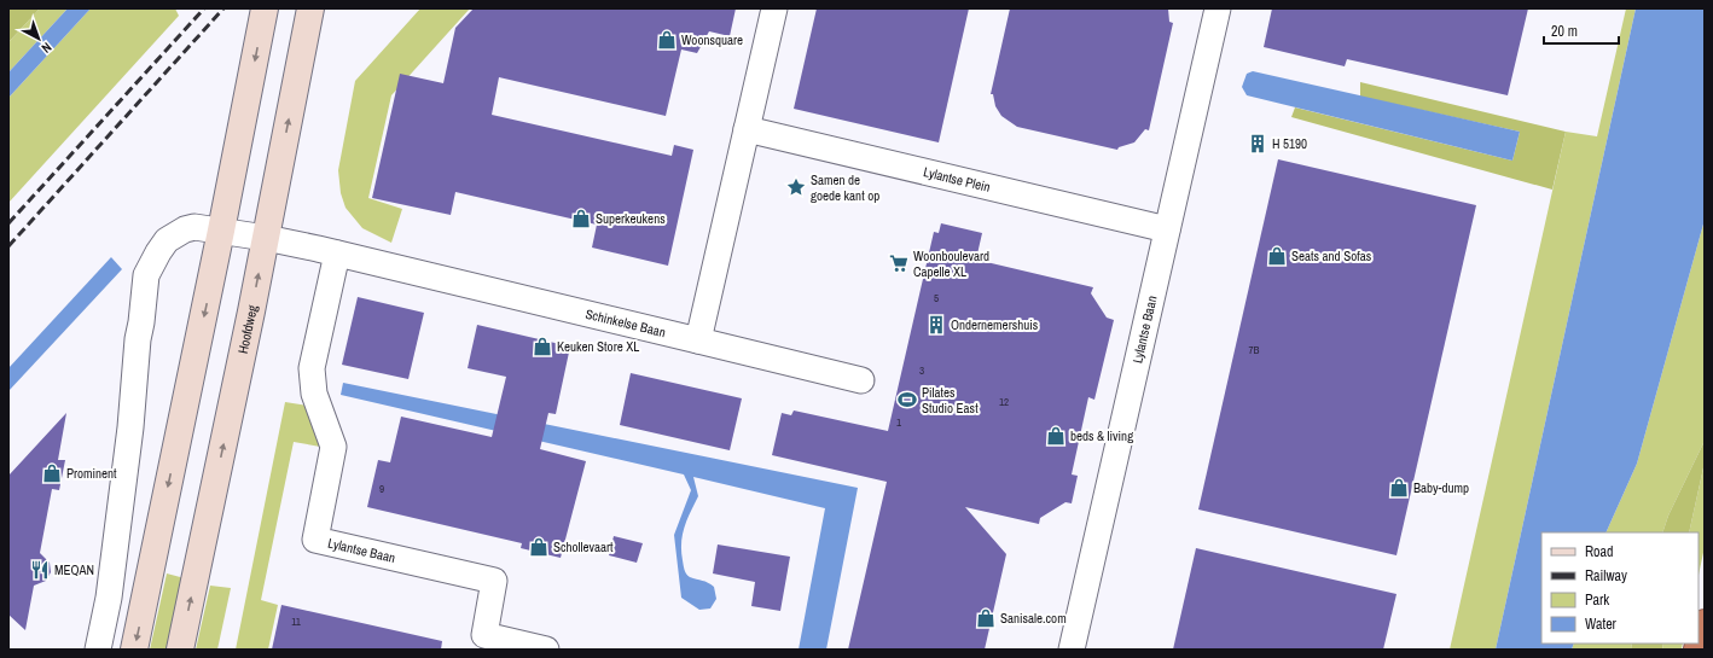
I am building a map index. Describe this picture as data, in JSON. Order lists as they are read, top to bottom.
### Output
{
  "streets": {
    "main road": ["Hoofdweg"],
    "street": ["Lylantse Plein", "Schinkelse Baan", "Lylantse Baan"]
  },
  "crossings": [
    ["Lylantse Plein", "Lylantse Baan"],
    ["Schinkelse Baan", "Lylantse Baan"],
    ["Schinkelse Baan", "Hoofdweg"]
  ],
  "places": {
    "shop": [
      "Woonsquare",
      "Superkeukens",
      "Seats and Sofas",
      "Keuken Store XL",
      "beds & living",
      "Prominent",
      "Baby-dump",
      "Schollevaart",
      "Sanisale.com"
    ],
    "building": ["H 5190", "Ondernemershuis"],
    "place": ["Samen de goede kant op"],
    "supermarket": ["Woonboulevard Capelle XL"],
    "sports": ["Pilates Studio East"],
    "restaurant": ["MEQAN"]
  },
  "house_numbers": [
    "5",
    "7B",
    "3",
    "12",
    "1",
    "9",
    "11"
  ],
  "legend": [
    "Road",
    "Railway",
    "Park",
    "Water"
  ],
  "scale_bar": "20 m",
  "north": "bottom right"
}
